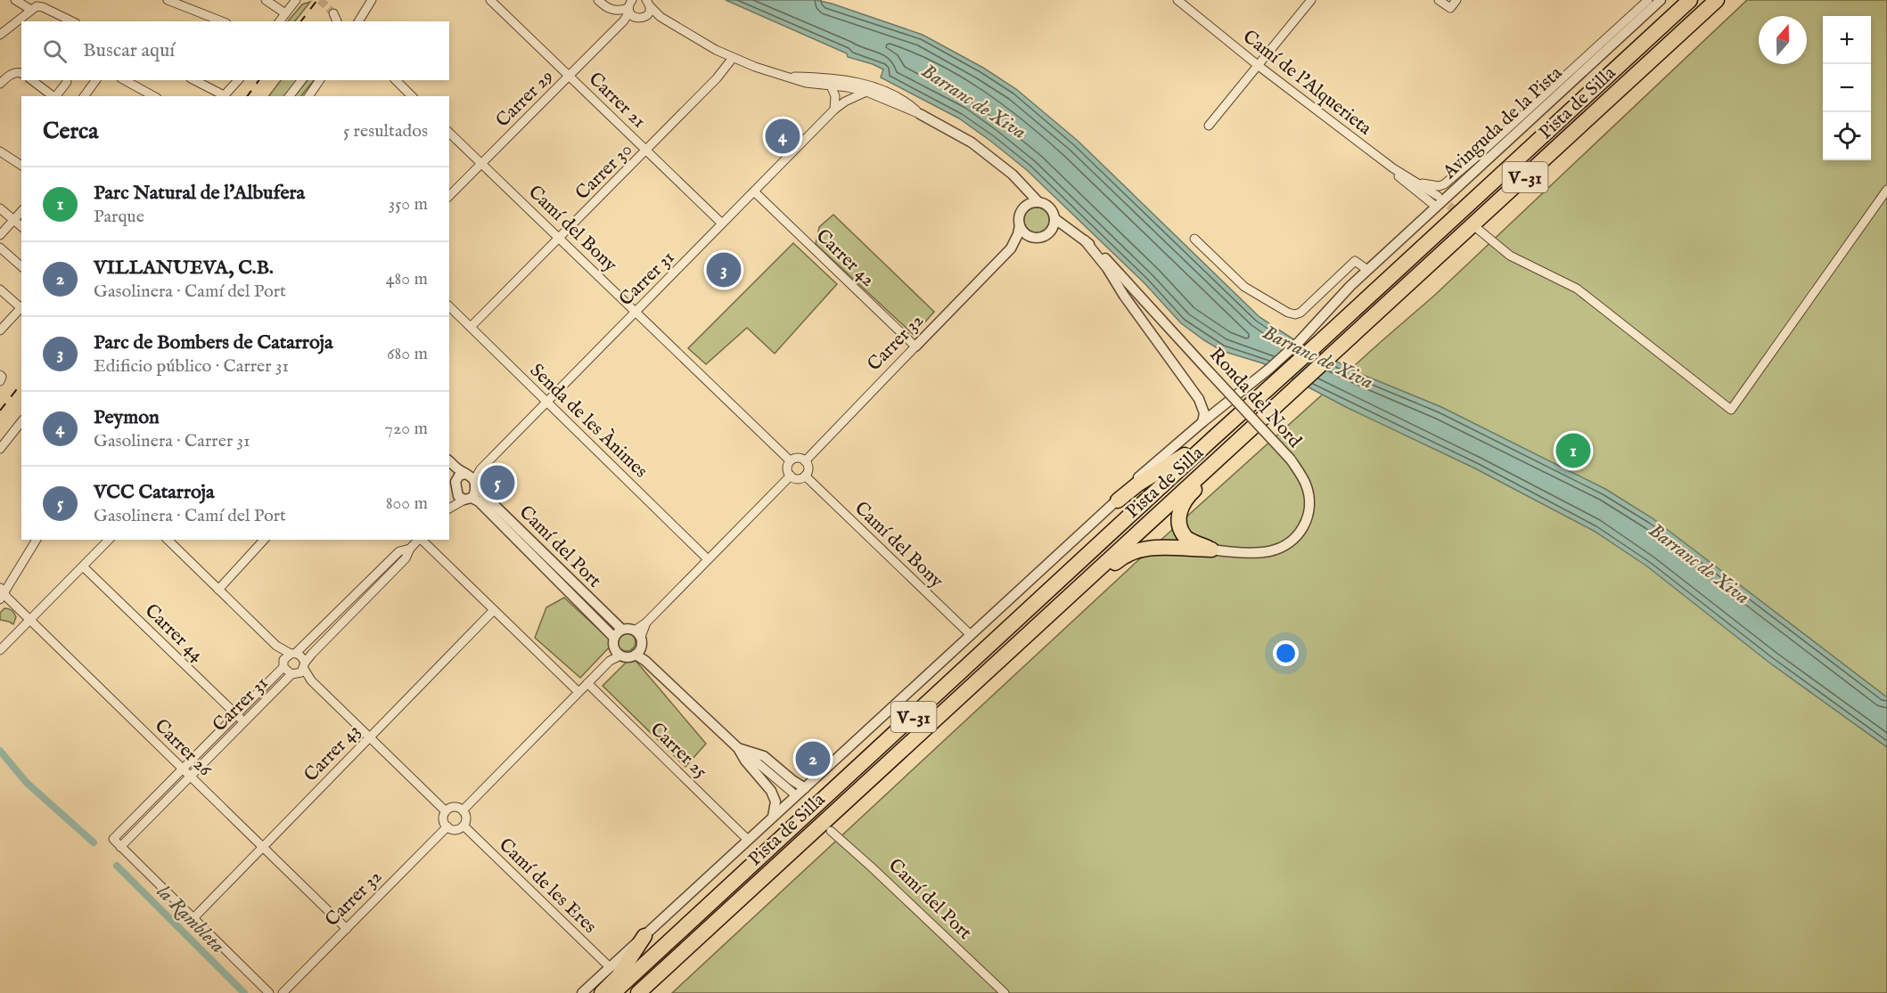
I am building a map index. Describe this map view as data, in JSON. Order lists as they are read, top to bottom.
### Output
{
  "streets": {
    "highway": ["Pista de Silla", "V-31"],
    "street": [
      "Camí de l'Alquerieta",
      "Carrer 29",
      "Carrer 21",
      "Avinguda de la Pista",
      "Carrer 30",
      "Camí del Bony",
      "Carrer 42",
      "Carrer 31",
      "Carrer 32",
      "Ronda del Nord",
      "Senda de les Ànimes",
      "Camí del Port",
      "Carrer 44",
      "Carrer 26",
      "Carrer 25",
      "Carrer 43",
      "Camí de les Eres"
    ]
  },
  "crossings": [
    ["Camí de l'Alquerieta", "Avinguda de la Pista"],
    ["Carrer 29", "Carrer 21"],
    ["Carrer 29", "Camí del Bony"],
    ["Carrer 21", "Carrer 30"],
    ["Carrer 21", "Carrer 31"],
    ["Avinguda de la Pista", "Camí del Bony"],
    ["Avinguda de la Pista", "Carrer 25"],
    ["Avinguda de la Pista", "Camí de les Eres"],
    ["Carrer 30", "Camí del Bony"],
    ["Carrer 30", "Senda de les Ànimes"],
    ["Camí del Bony", "Carrer 31"],
    ["Camí del Bony", "Carrer 32"],
    ["Carrer 42", "Carrer 31"],
    ["Carrer 42", "Carrer 32"],
    ["Carrer 31", "Senda de les Ànimes"],
    ["Carrer 31", "Camí del Port"],
    ["Carrer 31", "Carrer 44"],
    ["Carrer 31", "Carrer 26"],
    ["Carrer 32", "Ronda del Nord"],
    ["Carrer 32", "Carrer 26"],
    ["Carrer 32", "Camí de les Eres"],
    ["Carrer 26", "Carrer 43"]
  ],
  "water": ["Barranc de Xiva", "la Rambleta"],
  "north": "top",
  "page": {
    "map_buttons": ["+", "−"],
    "search": "Buscar aquí",
    "heading": ["Cerca", "5 resultados"],
    "pins": [
      "4",
      "3",
      "1",
      "5",
      "2"
    ],
    "list": [
      {
        "mark": "1",
        "name": "Parc Natural de l'Albufera",
        "note": "Parque",
        "value": "350 m"
      },
      {
        "mark": "2",
        "name": "VILLANUEVA, C.B.",
        "note": "Gasolinera · Camí del Port",
        "value": "480 m"
      },
      {
        "mark": "3",
        "name": "Parc de Bombers de Catarroja",
        "note": "Edificio público · Carrer 31",
        "value": "680 m"
      },
      {
        "mark": "4",
        "name": "Peymon",
        "note": "Gasolinera · Carrer 31",
        "value": "720 m"
      },
      {
        "mark": "5",
        "name": "VCC Catarroja",
        "note": "Gasolinera · Camí del Port",
        "value": "800 m"
      }
    ]
  }
}
